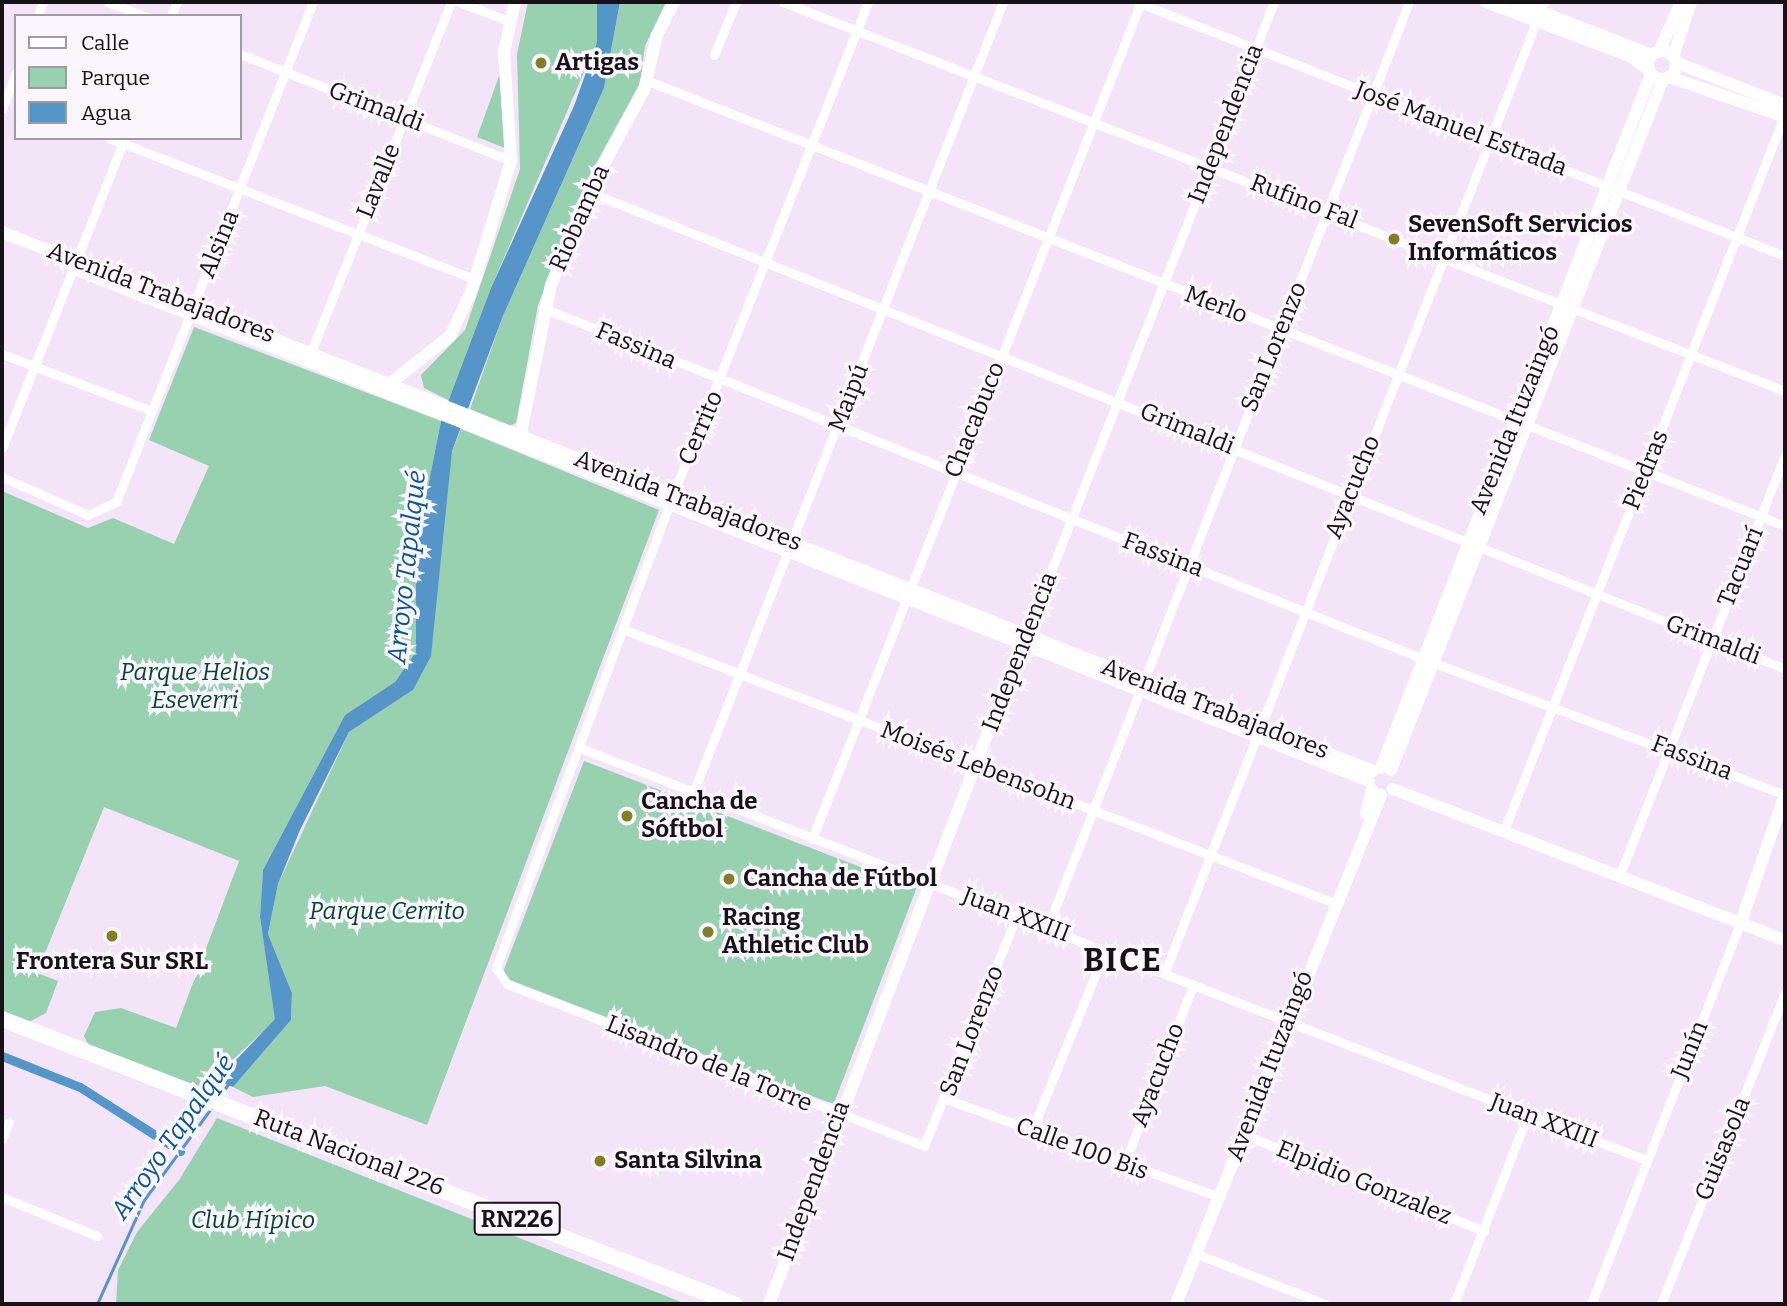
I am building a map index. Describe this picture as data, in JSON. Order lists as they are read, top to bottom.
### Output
{
  "streets": {
    "highway": ["Ruta Nacional 226", "RN226"],
    "main road": [
      "Independencia",
      "Riobamba",
      "Avenida Trabajadores",
      "Avenida Ituzaingó",
      "Junín"
    ],
    "street": [
      "Grimaldi",
      "José Manuel Estrada",
      "Lavalle",
      "Rufino Fal",
      "Alsina",
      "Merlo",
      "Fassina",
      "San Lorenzo",
      "Maipú",
      "Chacabuco",
      "Cerrito",
      "Piedras",
      "Ayacucho",
      "Tacuarí",
      "Moisés Lebensohn",
      "Juan XXIII",
      "Lisandro de la Torre",
      "Calle 100 Bis",
      "Guisasola",
      "Elpidio Gonzalez"
    ]
  },
  "crossings": [
    ["Grimaldi", "Independencia"],
    ["Grimaldi", "Lavalle"],
    ["Grimaldi", "Riobamba"],
    ["Grimaldi", "Alsina"],
    ["Grimaldi", "San Lorenzo"],
    ["Grimaldi", "Maipú"],
    ["Grimaldi", "Chacabuco"],
    ["Grimaldi", "Avenida Ituzaingó"],
    ["Grimaldi", "Cerrito"],
    ["Grimaldi", "Piedras"],
    ["Grimaldi", "Ayacucho"],
    ["Grimaldi", "Tacuarí"],
    ["Independencia", "José Manuel Estrada"],
    ["Independencia", "Rufino Fal"],
    ["Independencia", "Avenida Trabajadores"],
    ["Independencia", "Merlo"],
    ["Independencia", "Fassina"],
    ["Independencia", "Moisés Lebensohn"],
    ["Independencia", "Juan XXIII"],
    ["Independencia", "Lisandro de la Torre"],
    ["José Manuel Estrada", "San Lorenzo"],
    ["José Manuel Estrada", "Chacabuco"],
    ["José Manuel Estrada", "Avenida Ituzaingó"],
    ["José Manuel Estrada", "Piedras"],
    ["José Manuel Estrada", "Ayacucho"],
    ["Lavalle", "Avenida Trabajadores"],
    ["Rufino Fal", "San Lorenzo"],
    ["Rufino Fal", "Maipú"],
    ["Rufino Fal", "Chacabuco"],
    ["Rufino Fal", "Avenida Ituzaingó"],
    ["Rufino Fal", "Cerrito"],
    ["Rufino Fal", "Piedras"],
    ["Rufino Fal", "Ayacucho"],
    ["Riobamba", "Avenida Trabajadores"],
    ["Riobamba", "Merlo"],
    ["Riobamba", "Fassina"],
    ["Alsina", "Avenida Trabajadores"],
    ["Avenida Trabajadores", "San Lorenzo"],
    ["Avenida Trabajadores", "Maipú"],
    ["Avenida Trabajadores", "Chacabuco"],
    ["Avenida Trabajadores", "Avenida Ituzaingó"],
    ["Avenida Trabajadores", "Cerrito"],
    ["Avenida Trabajadores", "Piedras"],
    ["Avenida Trabajadores", "Ayacucho"],
    ["Avenida Trabajadores", "Tacuarí"],
    ["Avenida Trabajadores", "Junín"],
    ["Merlo", "San Lorenzo"],
    ["Merlo", "Maipú"],
    ["Merlo", "Chacabuco"],
    ["Merlo", "Avenida Ituzaingó"],
    ["Merlo", "Cerrito"],
    ["Merlo", "Piedras"],
    ["Merlo", "Ayacucho"],
    ["Merlo", "Tacuarí"],
    ["Fassina", "San Lorenzo"],
    ["Fassina", "Maipú"],
    ["Fassina", "Chacabuco"],
    ["Fassina", "Avenida Ituzaingó"],
    ["Fassina", "Cerrito"],
    ["Fassina", "Piedras"],
    ["Fassina", "Ayacucho"],
    ["Fassina", "Tacuarí"],
    ["Fassina", "Junín"],
    ["San Lorenzo", "Moisés Lebensohn"],
    ["San Lorenzo", "Juan XXIII"],
    ["San Lorenzo", "Lisandro de la Torre"],
    ["San Lorenzo", "Calle 100 Bis"],
    ["Maipú", "Moisés Lebensohn"],
    ["Maipú", "Juan XXIII"],
    ["Chacabuco", "Moisés Lebensohn"],
    ["Chacabuco", "Juan XXIII"],
    ["Avenida Ituzaingó", "Moisés Lebensohn"],
    ["Avenida Ituzaingó", "Juan XXIII"],
    ["Avenida Ituzaingó", "Calle 100 Bis"],
    ["Avenida Ituzaingó", "Elpidio Gonzalez"],
    ["Cerrito", "Moisés Lebensohn"],
    ["Cerrito", "Juan XXIII"],
    ["Cerrito", "Lisandro de la Torre"],
    ["Ayacucho", "Moisés Lebensohn"],
    ["Ayacucho", "Juan XXIII"],
    ["Ayacucho", "Calle 100 Bis"],
    ["Juan XXIII", "Junín"]
  ],
  "districts": ["BICE"],
  "water": ["Arroyo Tapalqué"],
  "parks": ["Parque Helios Eseverri", "Parque Cerrito", "Club Hípico"],
  "places": [
    "Artigas",
    "SevenSoft Servicios Informáticos",
    "Cancha de Sóftbol",
    "Cancha de Fútbol",
    "Racing Athletic Club",
    "Frontera Sur SRL",
    "Santa Silvina"
  ],
  "legend": ["Calle", "Parque", "Agua"]
}
